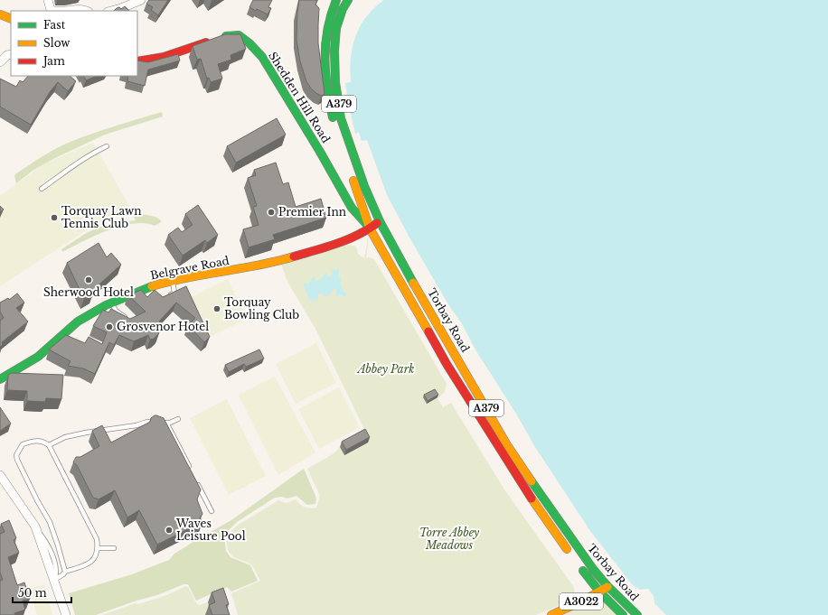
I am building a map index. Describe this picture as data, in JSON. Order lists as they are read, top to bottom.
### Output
{
  "streets": {
    "main road": [
      "Shedden Hill Road",
      "A379",
      "Belgrave Road",
      "Torbay Road",
      "A3022"
    ]
  },
  "crossings": [
    ["Shedden Hill Road", "Belgrave Road"],
    ["Shedden Hill Road", "Torbay Road"],
    ["Belgrave Road", "Torbay Road"],
    ["Torbay Road", "A3022"]
  ],
  "parks": ["Abbey Park", "Torre Abbey Meadows"],
  "places": [
    "Premier Inn",
    "Torquay Lawn Tennis Club",
    "Sherwood Hotel",
    "Torquay Bowling Club",
    "Grosvenor Hotel",
    "Waves Leisure Pool"
  ],
  "legend": ["Fast", "Slow", "Jam"],
  "scale_bar": "50 m"
}
